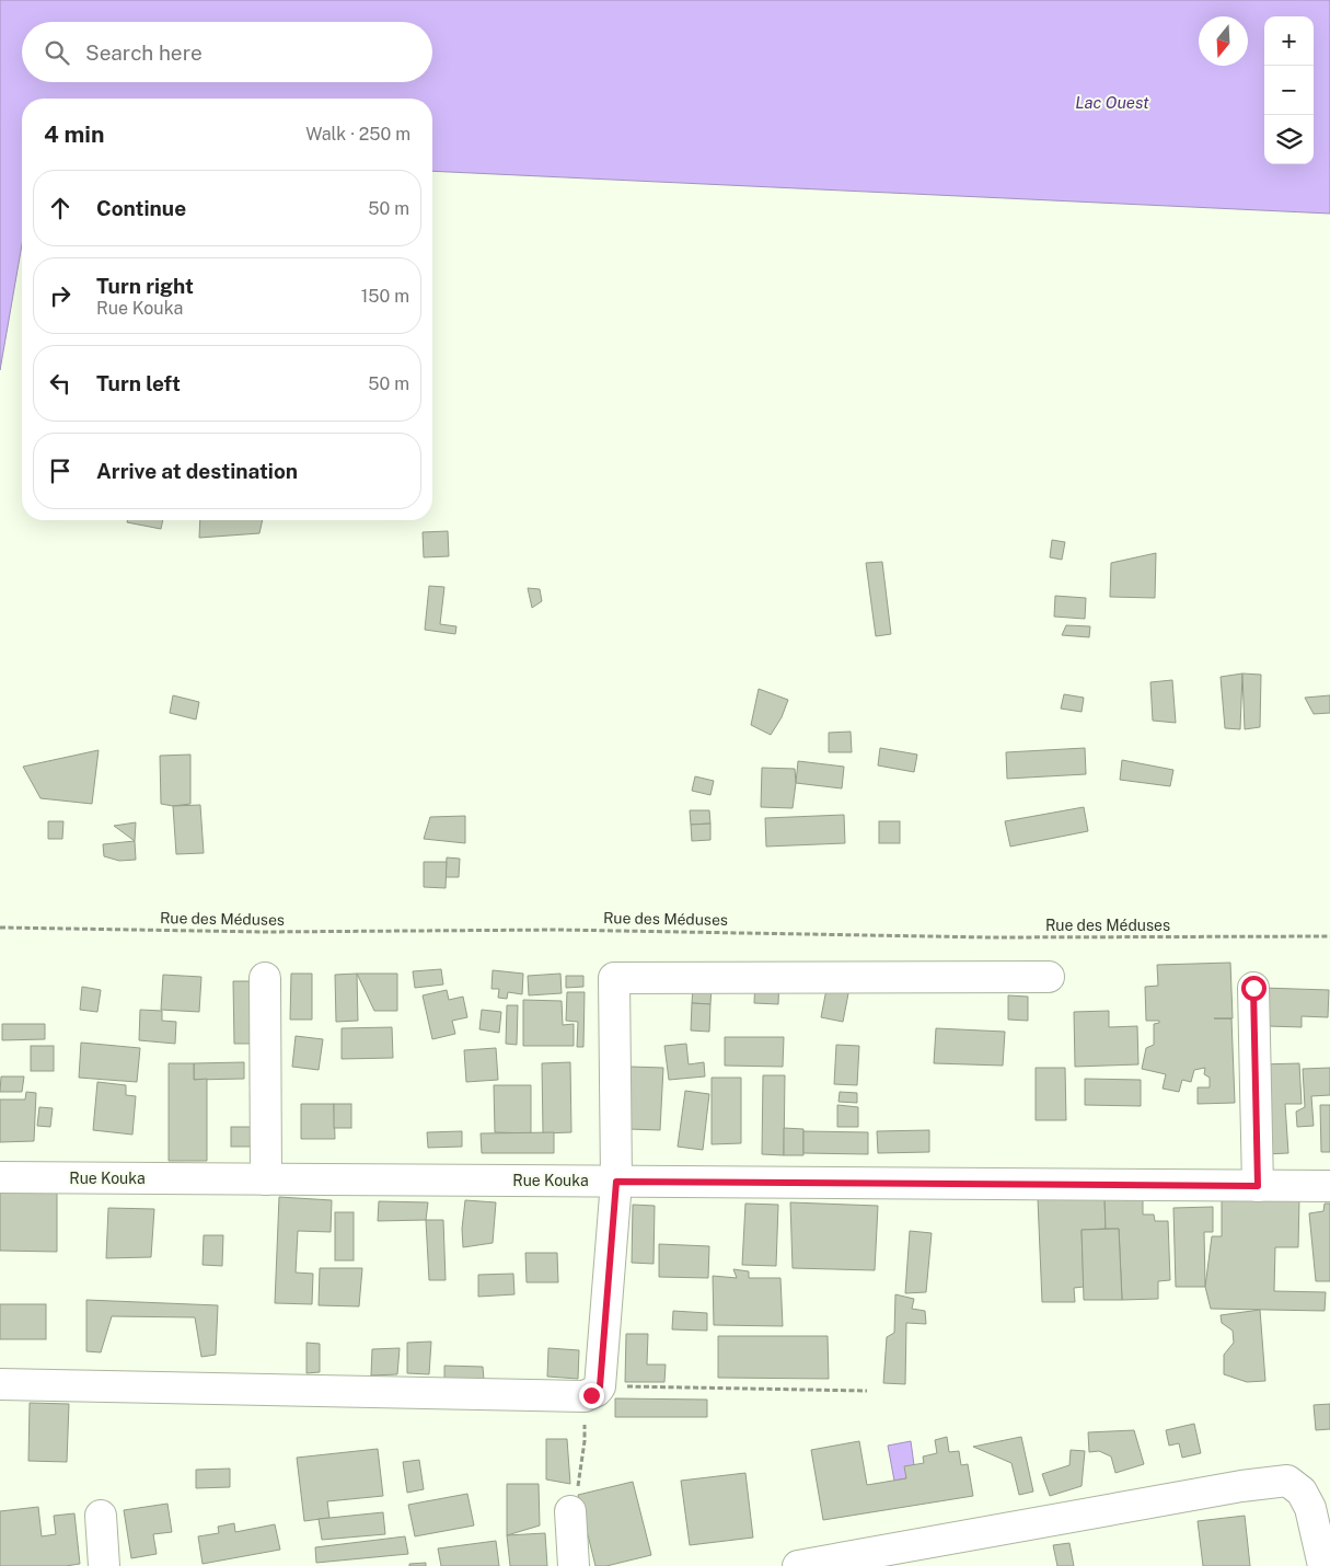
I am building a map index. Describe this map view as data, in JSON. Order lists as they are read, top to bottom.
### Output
{
  "streets": {
    "street": ["Rue Kouka"],
    "path": ["Rue des Méduses"]
  },
  "water": ["Lac Ouest"],
  "north": "bottom",
  "page": {
    "map_buttons": ["+", "−"],
    "search": "Search here",
    "heading": ["4 min", "Walk · 250 m"],
    "list": [
      ["Continue", "50 m"],
      ["Turn right", "Rue Kouka", "150 m"],
      ["Turn left", "50 m"],
      "Arrive at destination"
    ]
  }
}
